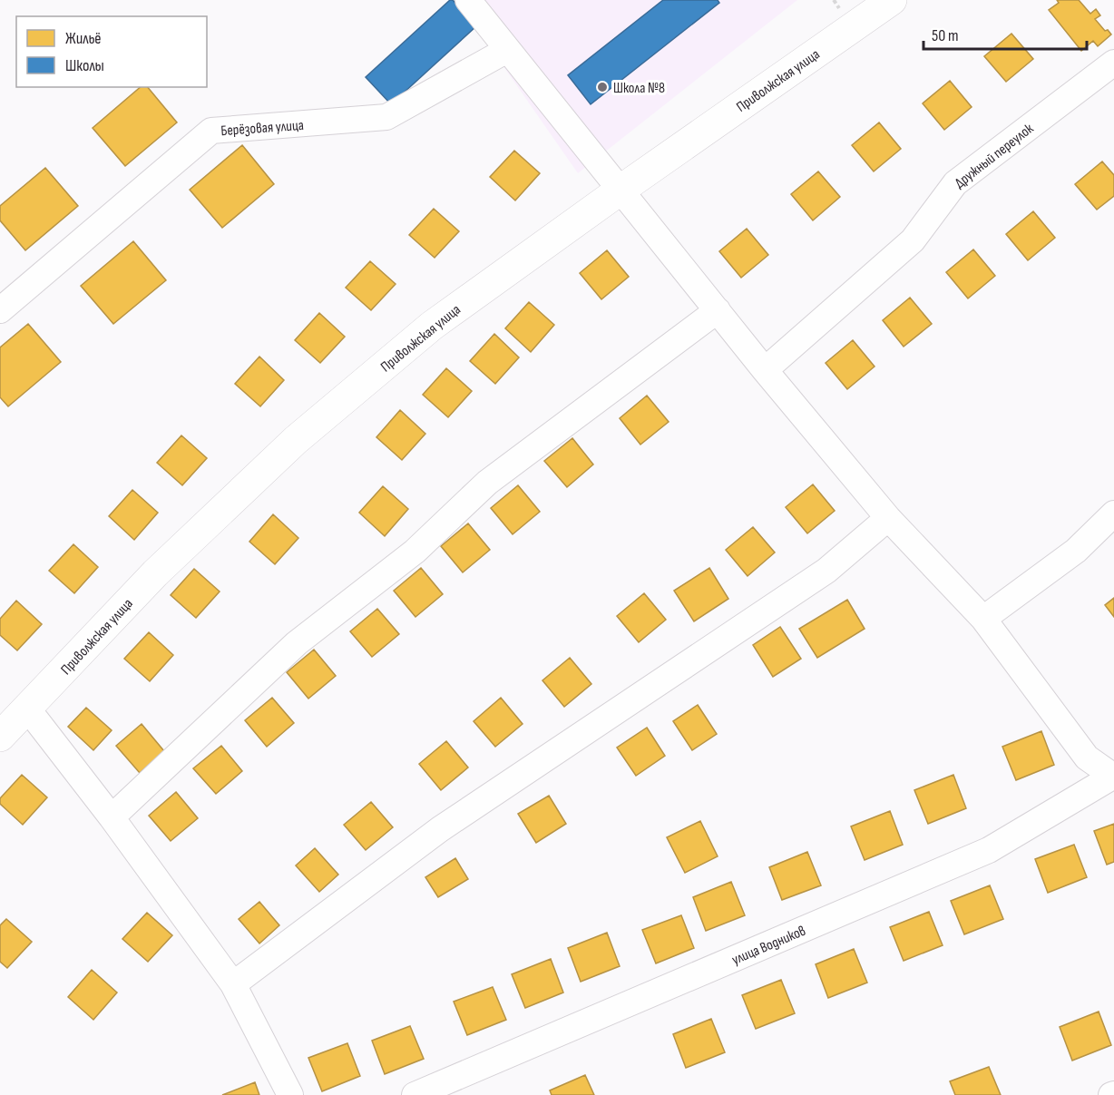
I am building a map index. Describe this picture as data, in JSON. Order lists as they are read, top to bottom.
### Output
{
  "streets": {
    "main road": ["Приволжская улица"],
    "street": ["Берёзовая улица", "Дружный переулок", "улица Водников"]
  },
  "places": ["Школа №8"],
  "legend": ["Жильё", "Школы"],
  "scale_bar": "50 m"
}
